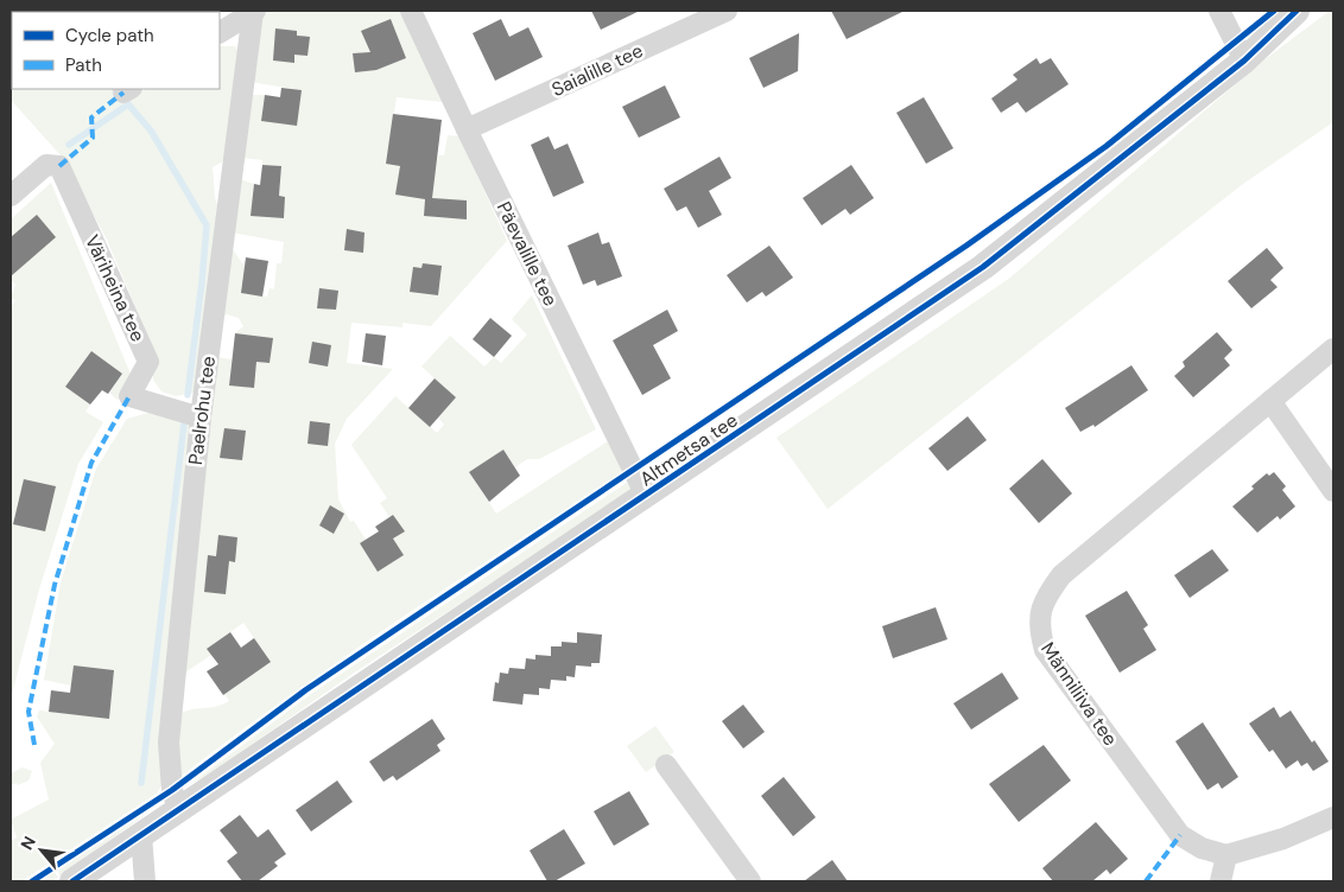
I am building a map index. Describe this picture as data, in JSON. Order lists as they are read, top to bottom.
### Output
{
  "streets": {
    "street": [
      "Saialille tee",
      "Päevalille tee",
      "Väriheina tee",
      "Paelrohu tee",
      "Altmetsa tee",
      "Männiliiva tee"
    ]
  },
  "crossings": [
    ["Saialille tee", "Päevalille tee"],
    ["Päevalille tee", "Altmetsa tee"],
    ["Väriheina tee", "Paelrohu tee"],
    ["Paelrohu tee", "Altmetsa tee"]
  ],
  "legend": ["Cycle path", "Path"],
  "north": "top left"
}
